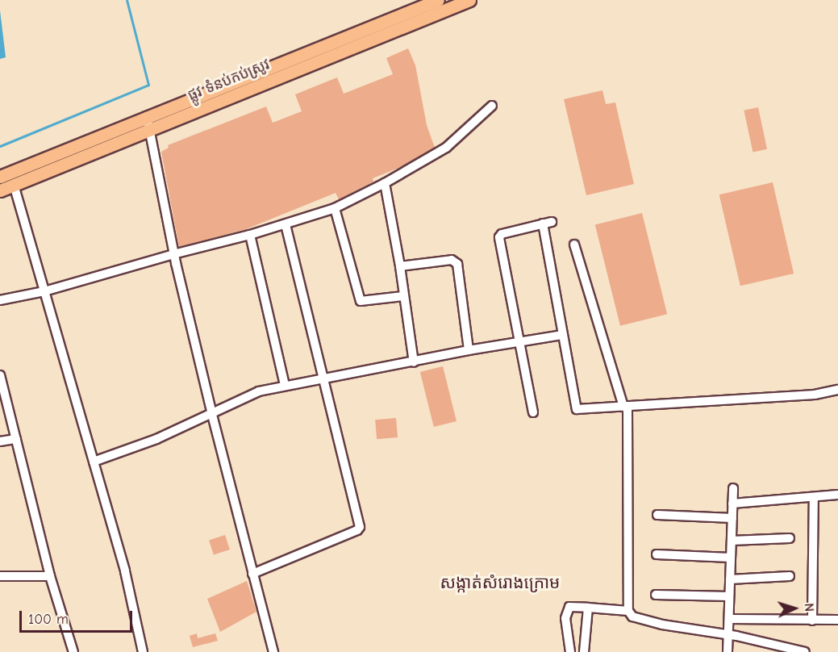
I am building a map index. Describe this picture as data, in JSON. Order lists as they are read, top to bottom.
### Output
{
  "streets": {
    "main road": ["ផ្លូវ ទំនប់កប់ស្រូវ"]
  },
  "districts": ["សង្កាត់សំរោងក្រោម"],
  "scale_bar": "100 m",
  "north": "right"
}
